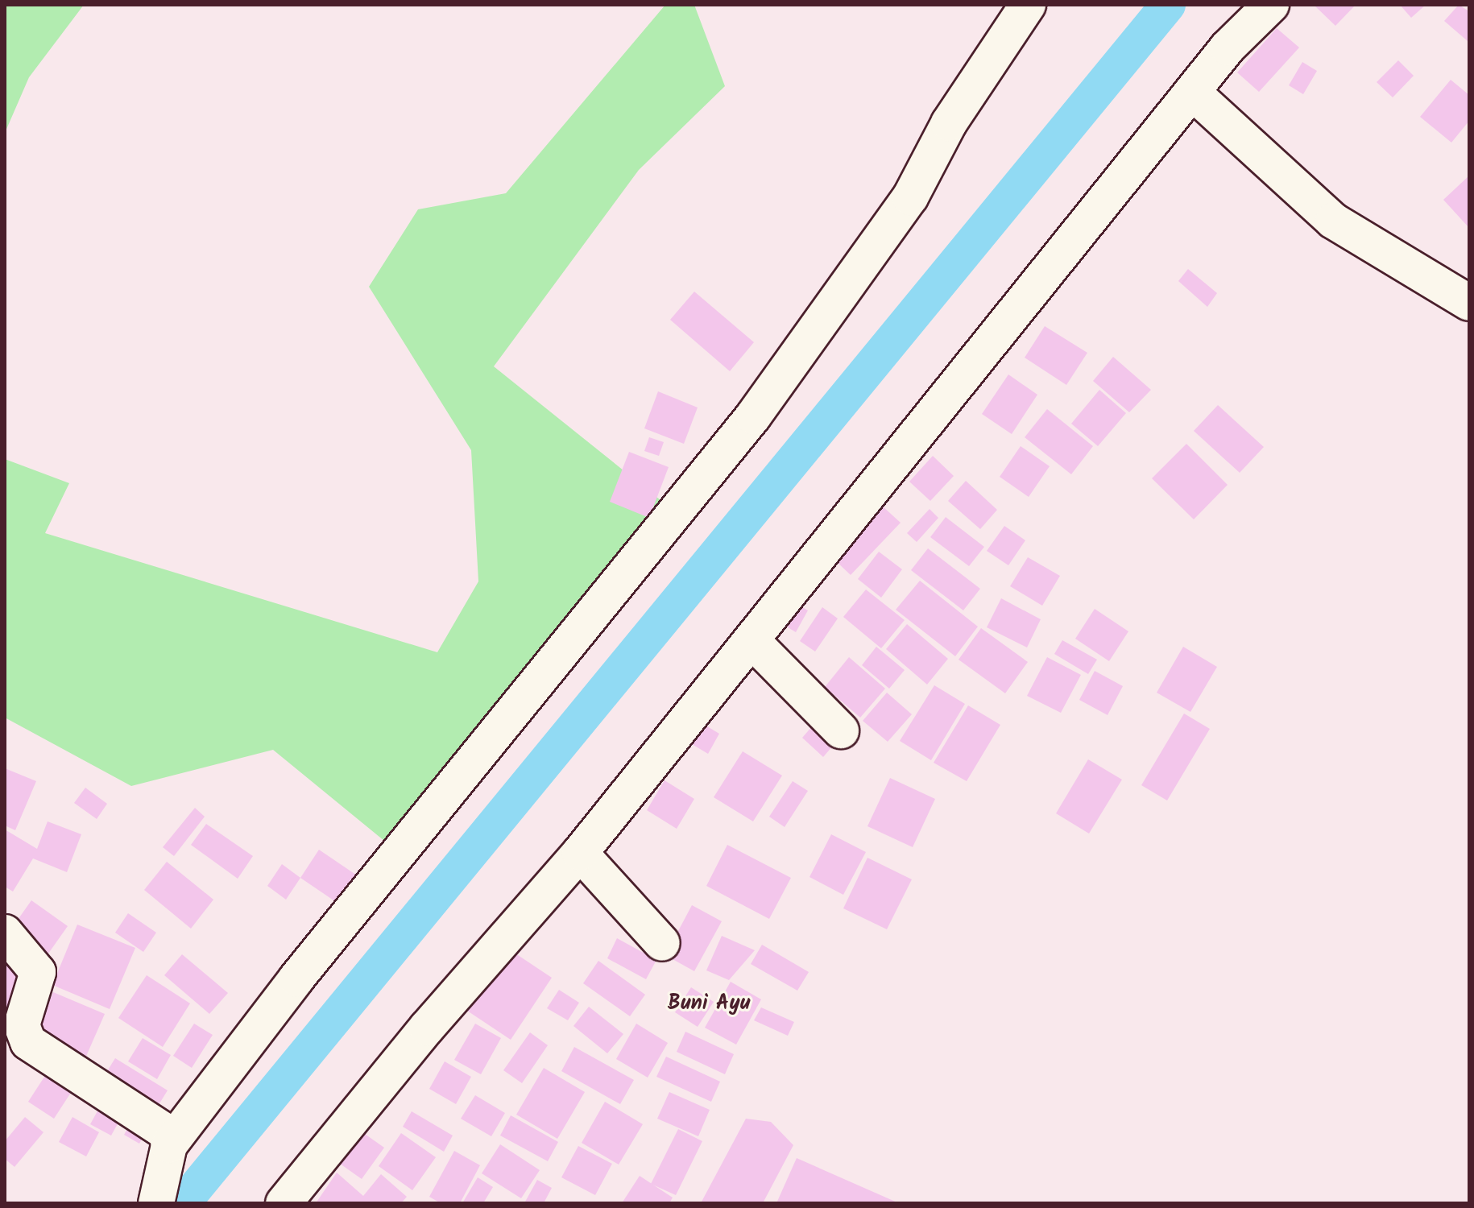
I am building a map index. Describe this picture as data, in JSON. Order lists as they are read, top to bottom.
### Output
{
  "districts": ["Buni Ayu"]
}
